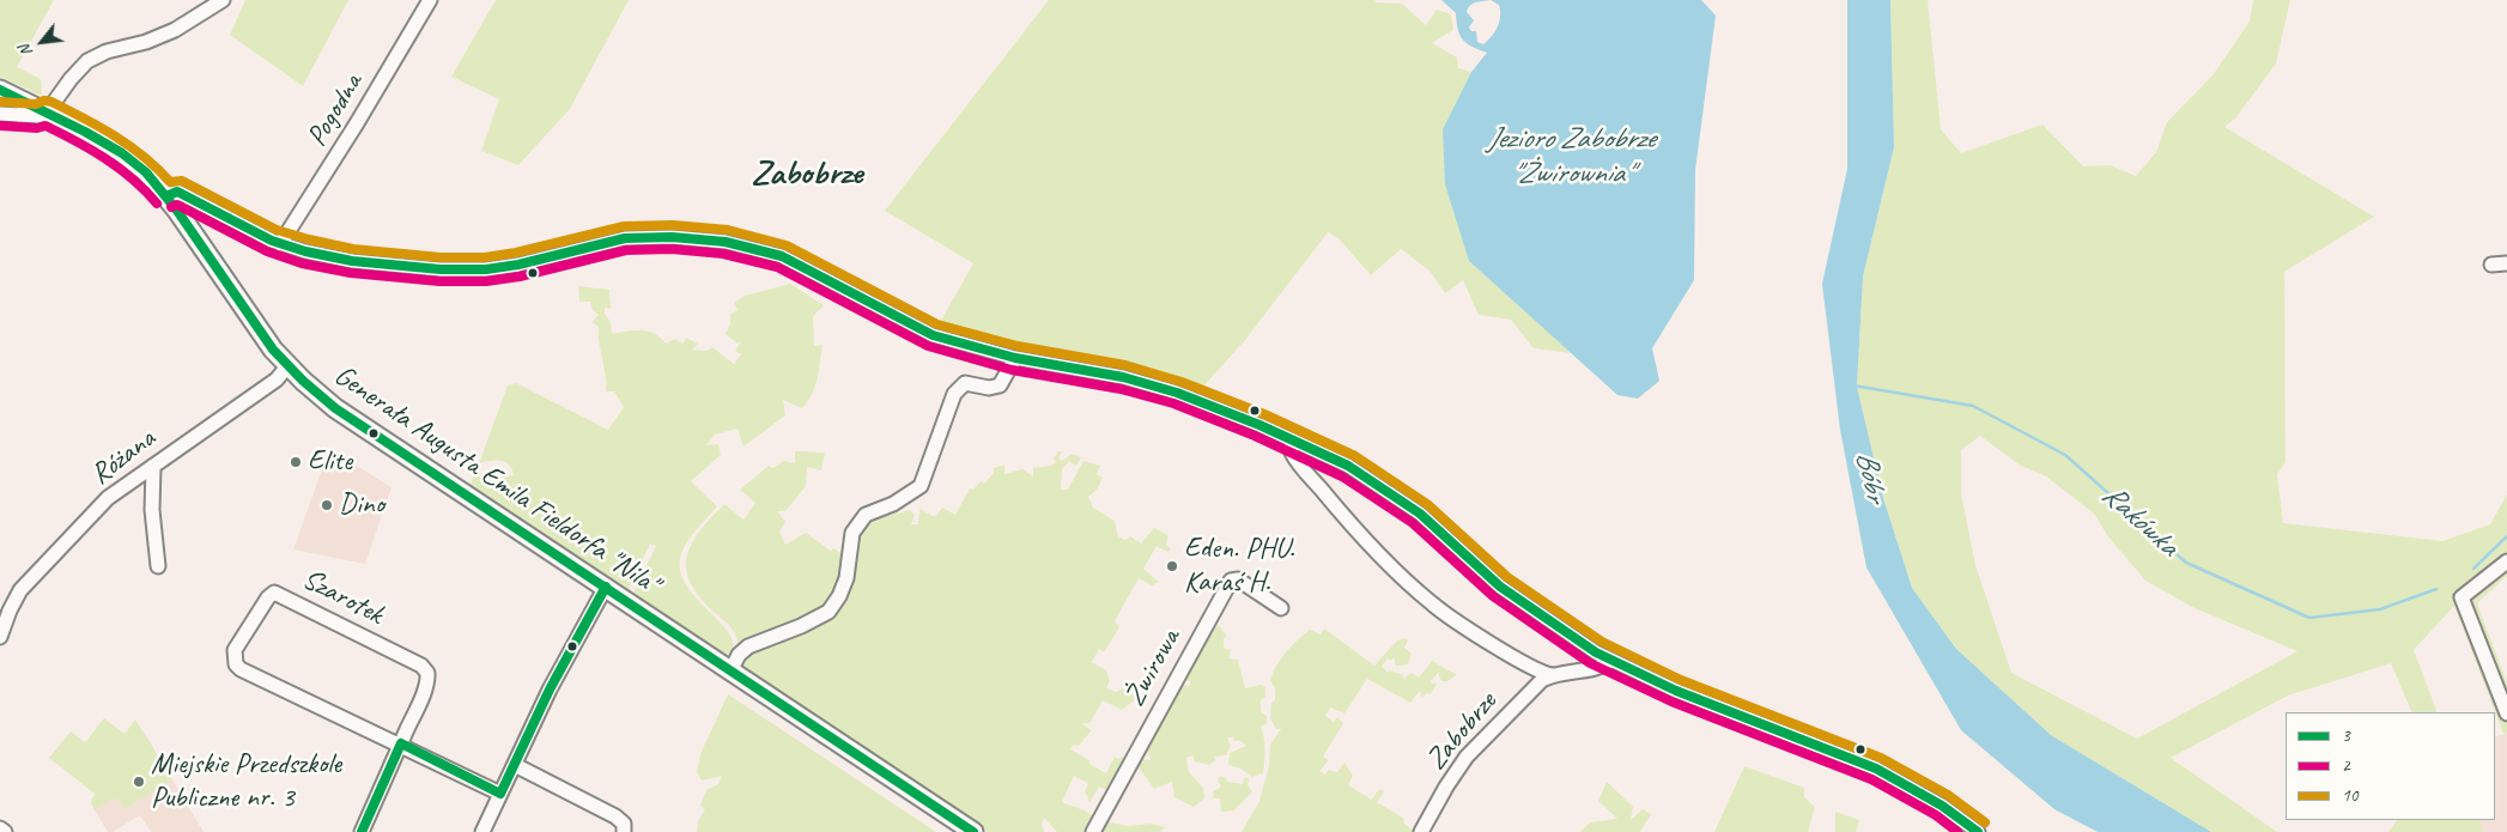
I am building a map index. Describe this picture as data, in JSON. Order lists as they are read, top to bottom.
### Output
{
  "streets": {
    "main road": ["Generała Augusta Emila Fieldorfa \"Nila\""],
    "street": [
      "Pogodna",
      "Różana",
      "Szarotek",
      "Żwirowa",
      "Zabobrze"
    ]
  },
  "crossings": [
    ["Różana", "Generała Augusta Emila Fieldorfa \"Nila\""]
  ],
  "districts": ["Zabobrze"],
  "water": ["Jezioro Zabobrze \"Żwirownia\"", "Bóbr", "Rakówka"],
  "places": [
    "Elite",
    "Dino",
    "Eden. PHU. Karaś H.",
    "Miejskie Przedszkole Publiczne nr. 3"
  ],
  "lines": ["transit line 3", "transit line 10", "transit line 2"],
  "legend": ["3", "2", "10"],
  "north": "bottom left"
}
